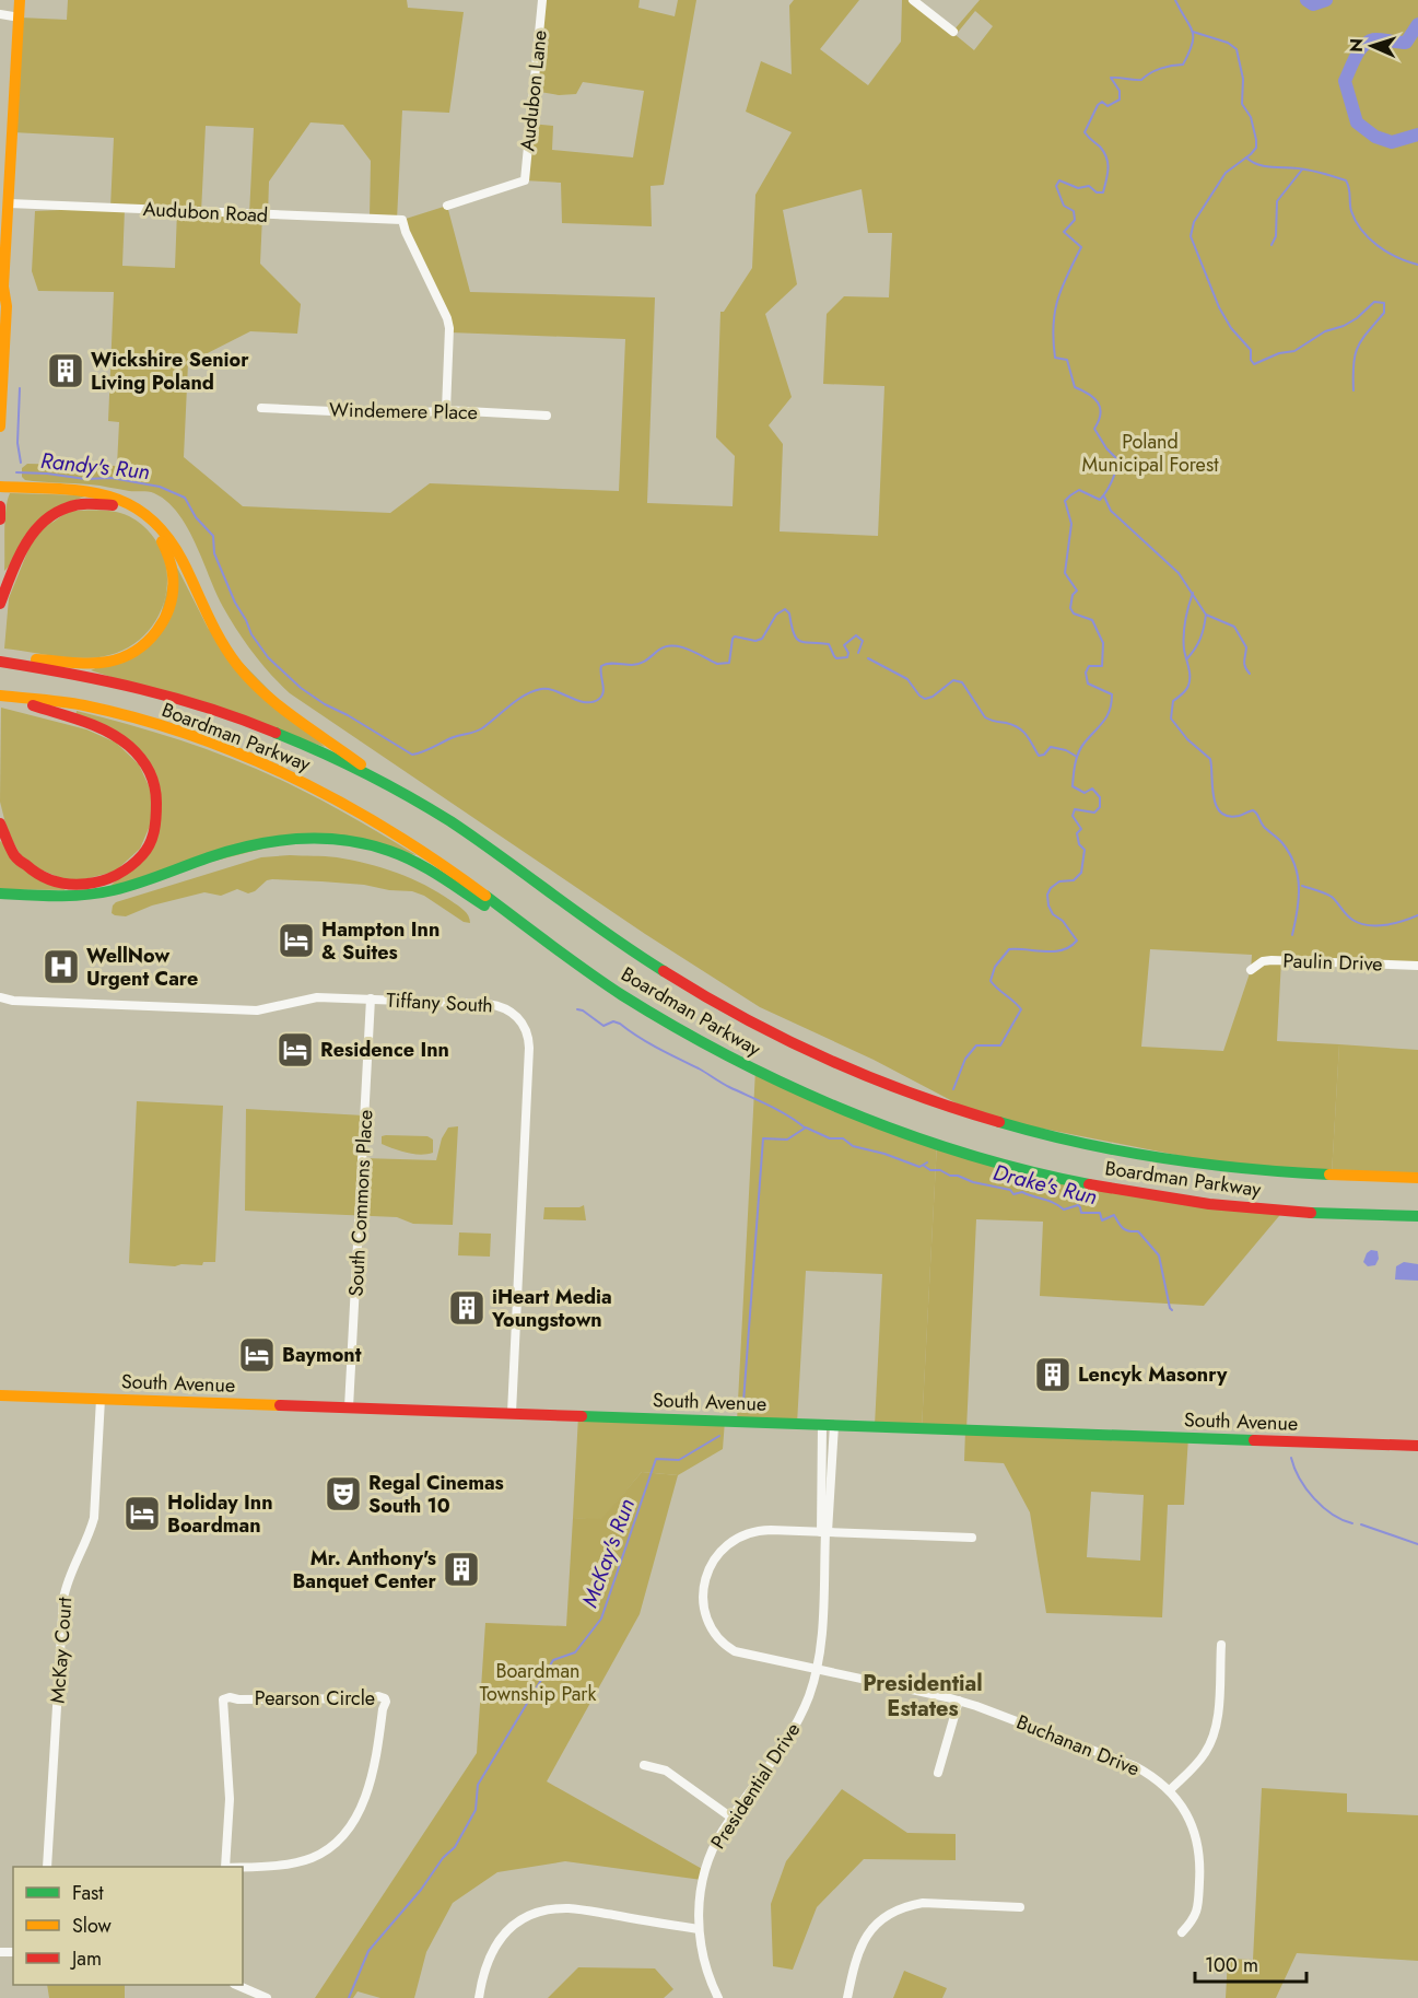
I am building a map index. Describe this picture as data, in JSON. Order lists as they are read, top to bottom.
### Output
{
  "streets": {
    "main road": ["Boardman Parkway", "South Avenue"],
    "street": [
      "Audubon Lane",
      "Audubon Road",
      "Windemere Place",
      "Paulin Drive",
      "Tiffany South",
      "South Commons Place",
      "McKay Court",
      "Pearson Circle",
      "Buchanan Drive",
      "Presidential Drive"
    ]
  },
  "crossings": [
    ["Audubon Road", "Windemere Place"],
    ["Tiffany South", "South Commons Place"],
    ["Tiffany South", "South Avenue"],
    ["South Commons Place", "South Avenue"],
    ["South Avenue", "McKay Court"],
    ["South Avenue", "Presidential Drive"],
    ["Buchanan Drive", "Presidential Drive"]
  ],
  "districts": ["Presidential Estates"],
  "water": ["Randy's Run", "Drake's Run", "McKay's Run"],
  "parks": ["Poland Municipal Forest", "Boardman Township Park"],
  "places": {
    "building": [
      "Wickshire Senior Living Poland",
      "iHeart Media Youngstown",
      "Lencyk Masonry",
      "Mr. Anthony's Banquet Center"
    ],
    "hotel": [
      "Hampton Inn & Suites",
      "Residence Inn",
      "Baymont",
      "Holiday Inn Boardman"
    ],
    "hospital": ["WellNow Urgent Care"],
    "theatre": ["Regal Cinemas South 10"]
  },
  "legend": ["Fast", "Slow", "Jam"],
  "scale_bar": "100 m",
  "north": "left"
}
